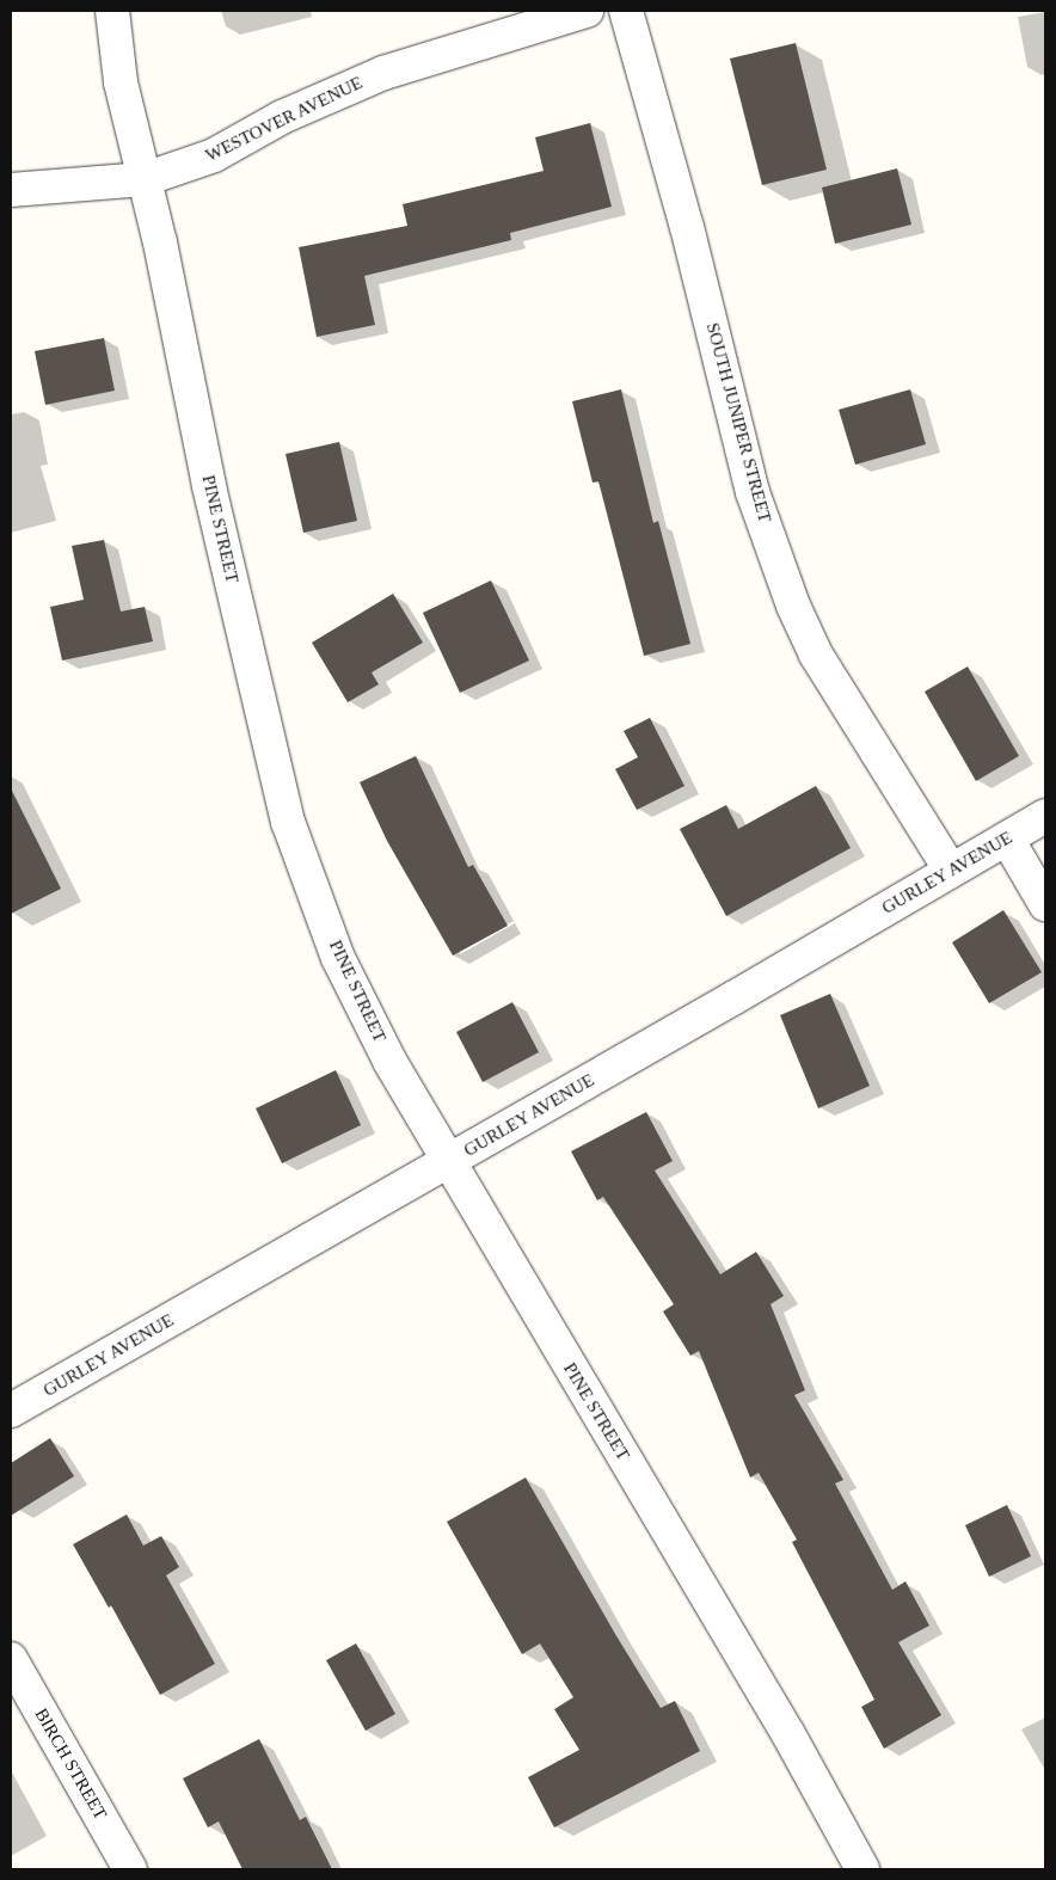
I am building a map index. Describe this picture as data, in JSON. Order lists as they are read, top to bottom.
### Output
{
  "streets": {
    "street": [
      "WESTOVER AVENUE",
      "SOUTH JUNIPER STREET",
      "PINE STREET",
      "GURLEY AVENUE",
      "BIRCH STREET"
    ]
  },
  "crossings": [
    ["WESTOVER AVENUE", "PINE STREET"],
    ["SOUTH JUNIPER STREET", "GURLEY AVENUE"],
    ["PINE STREET", "GURLEY AVENUE"]
  ]
}
